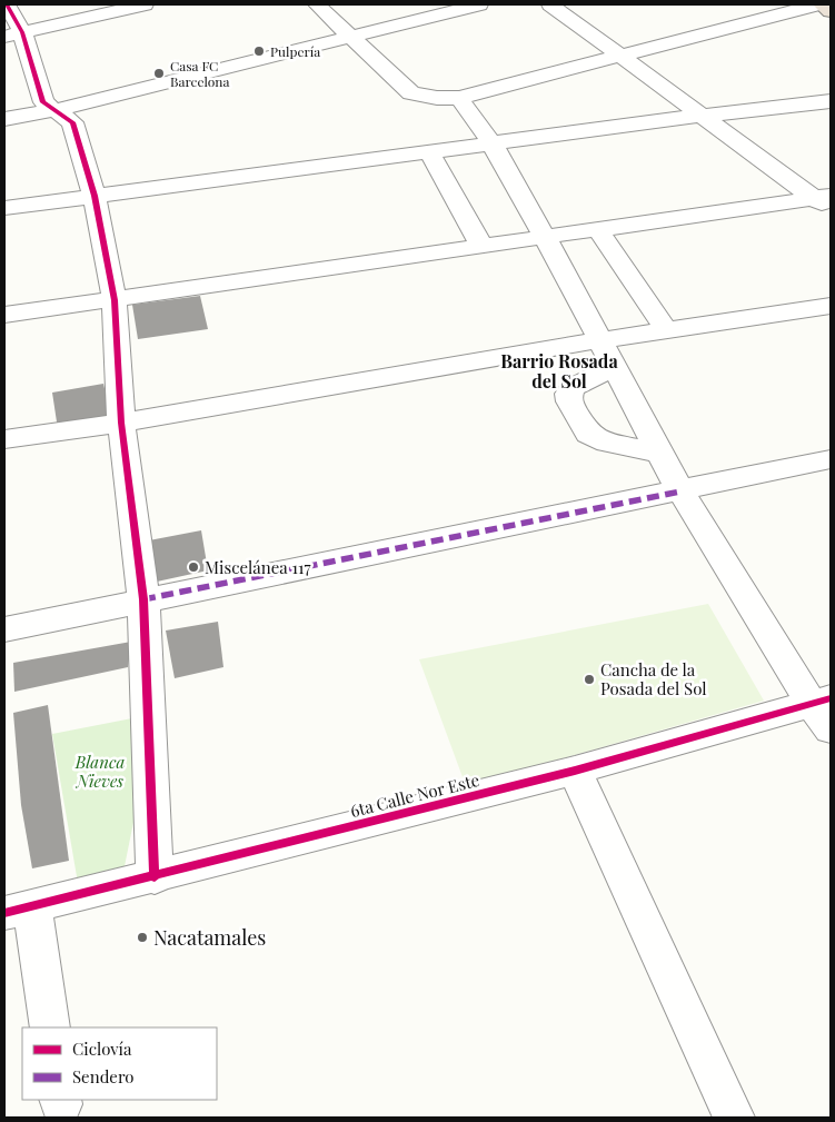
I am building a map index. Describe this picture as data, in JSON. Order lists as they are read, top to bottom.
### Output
{
  "streets": {
    "street": ["6ta Calle Nor Este"]
  },
  "districts": ["Barrio Rosada del Sol"],
  "parks": ["Blanca Nieves"],
  "places": [
    "Pulpería",
    "Casa FC Barcelona",
    "Miscelánea 117",
    "Cancha de la Posada del Sol",
    "Nacatamales"
  ],
  "legend": ["Ciclovía", "Sendero"]
}
